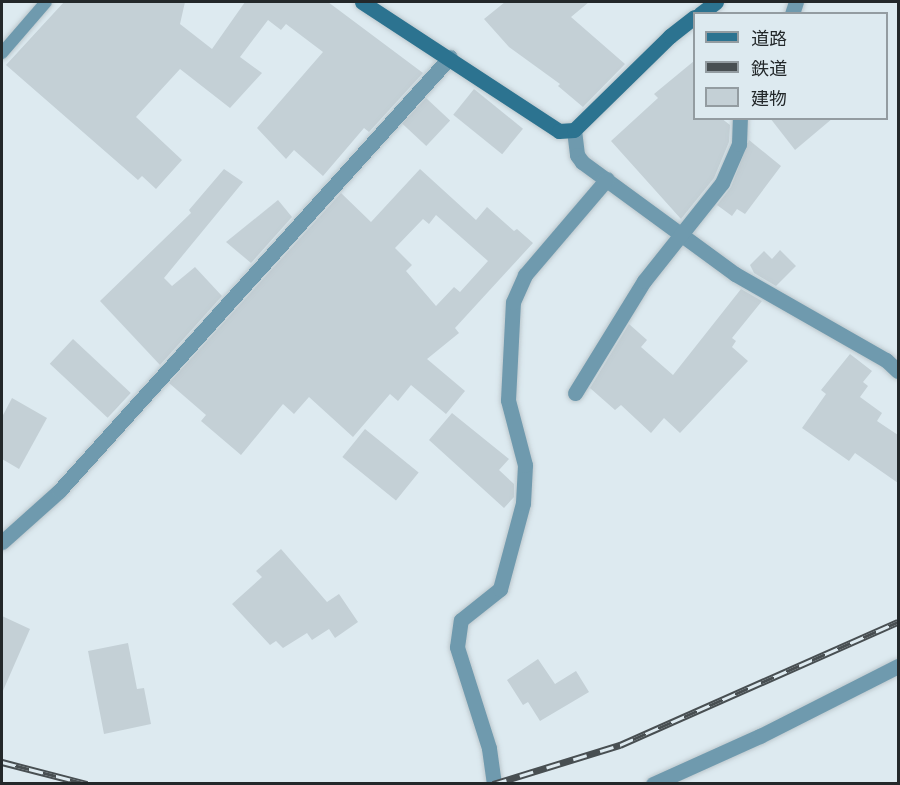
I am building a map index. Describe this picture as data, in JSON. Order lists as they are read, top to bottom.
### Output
{
  "legend": ["道路", "鉄道", "建物"]
}
